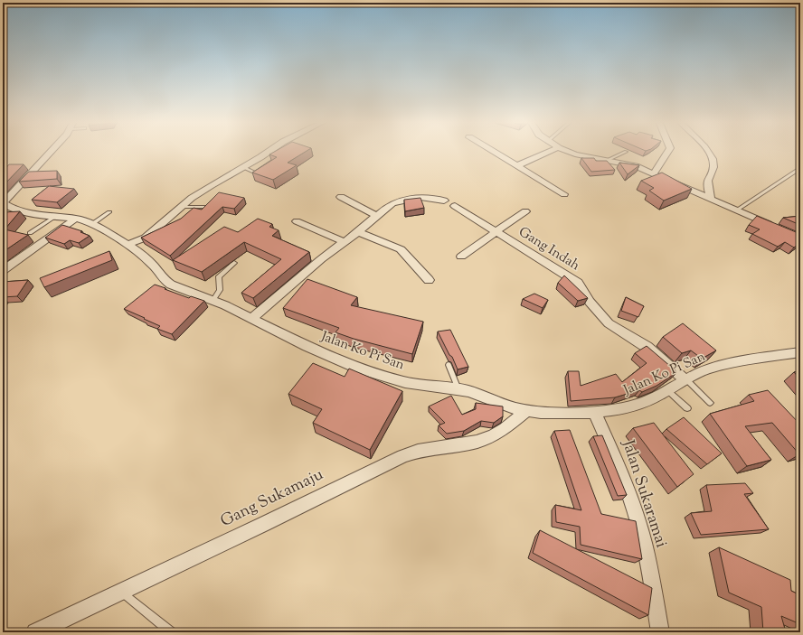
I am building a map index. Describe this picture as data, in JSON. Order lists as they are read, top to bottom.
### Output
{
  "streets": {
    "street": [
      "Gang Indah",
      "Jalan Ko Pi San",
      "Jalan Sukaramai",
      "Gang Sukamaju"
    ]
  },
  "crossings": [
    ["Gang Indah", "Jalan Ko Pi San"],
    ["Jalan Ko Pi San", "Jalan Sukaramai"],
    ["Jalan Ko Pi San", "Gang Sukamaju"]
  ]
}
